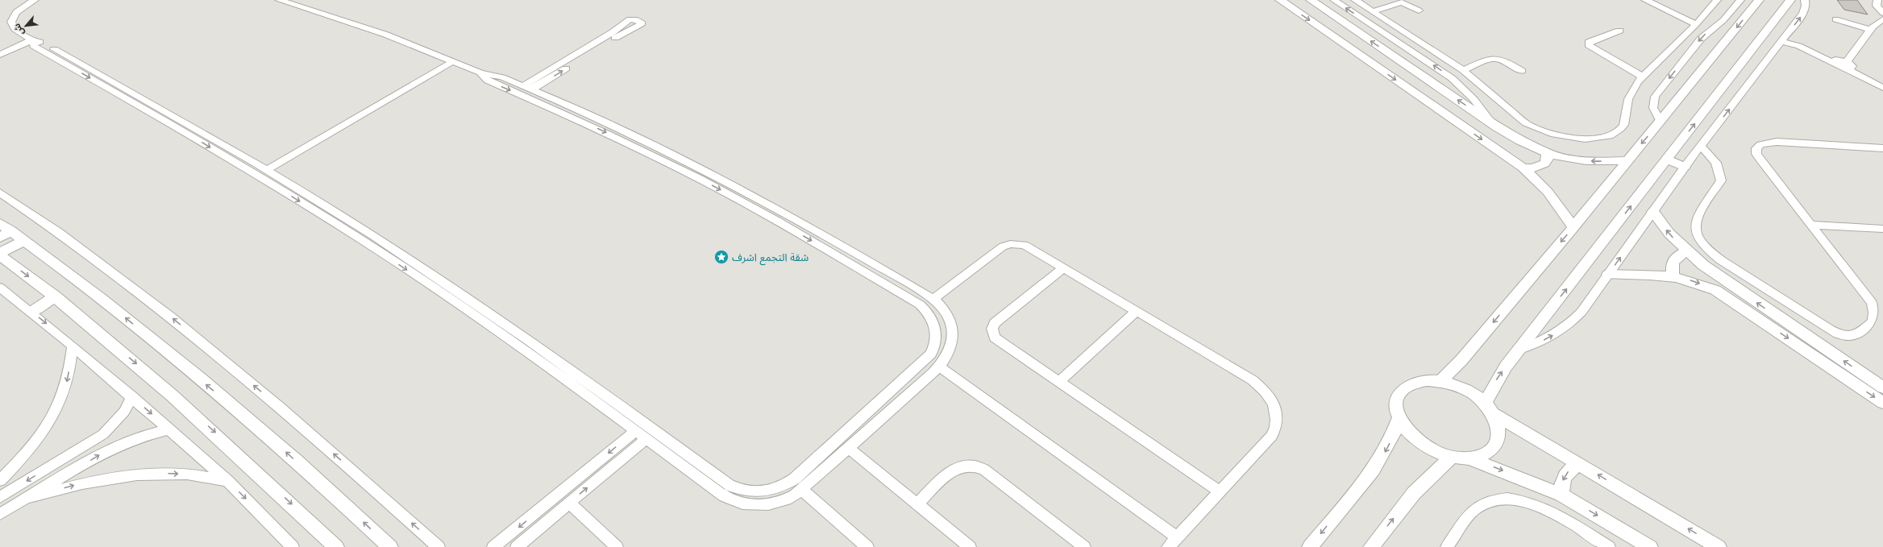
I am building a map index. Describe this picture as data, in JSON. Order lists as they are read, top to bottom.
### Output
{
  "places": {
    "place": ["شقة التجمع اشرف"]
  },
  "north": "bottom left"
}
